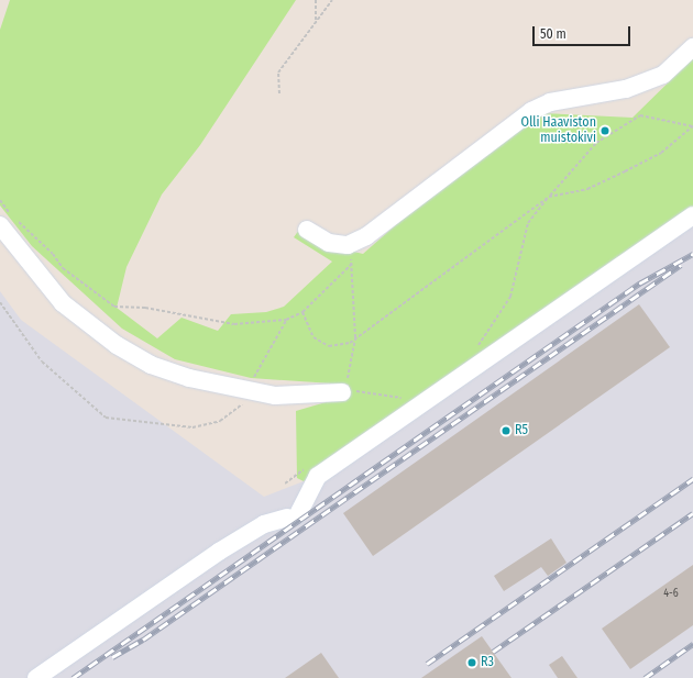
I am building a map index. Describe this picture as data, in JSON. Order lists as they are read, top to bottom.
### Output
{
  "places": ["Olli Haaviston muistokivi", "R5", "R3"],
  "house_numbers": ["4-6"],
  "scale_bar": "50 m"
}
